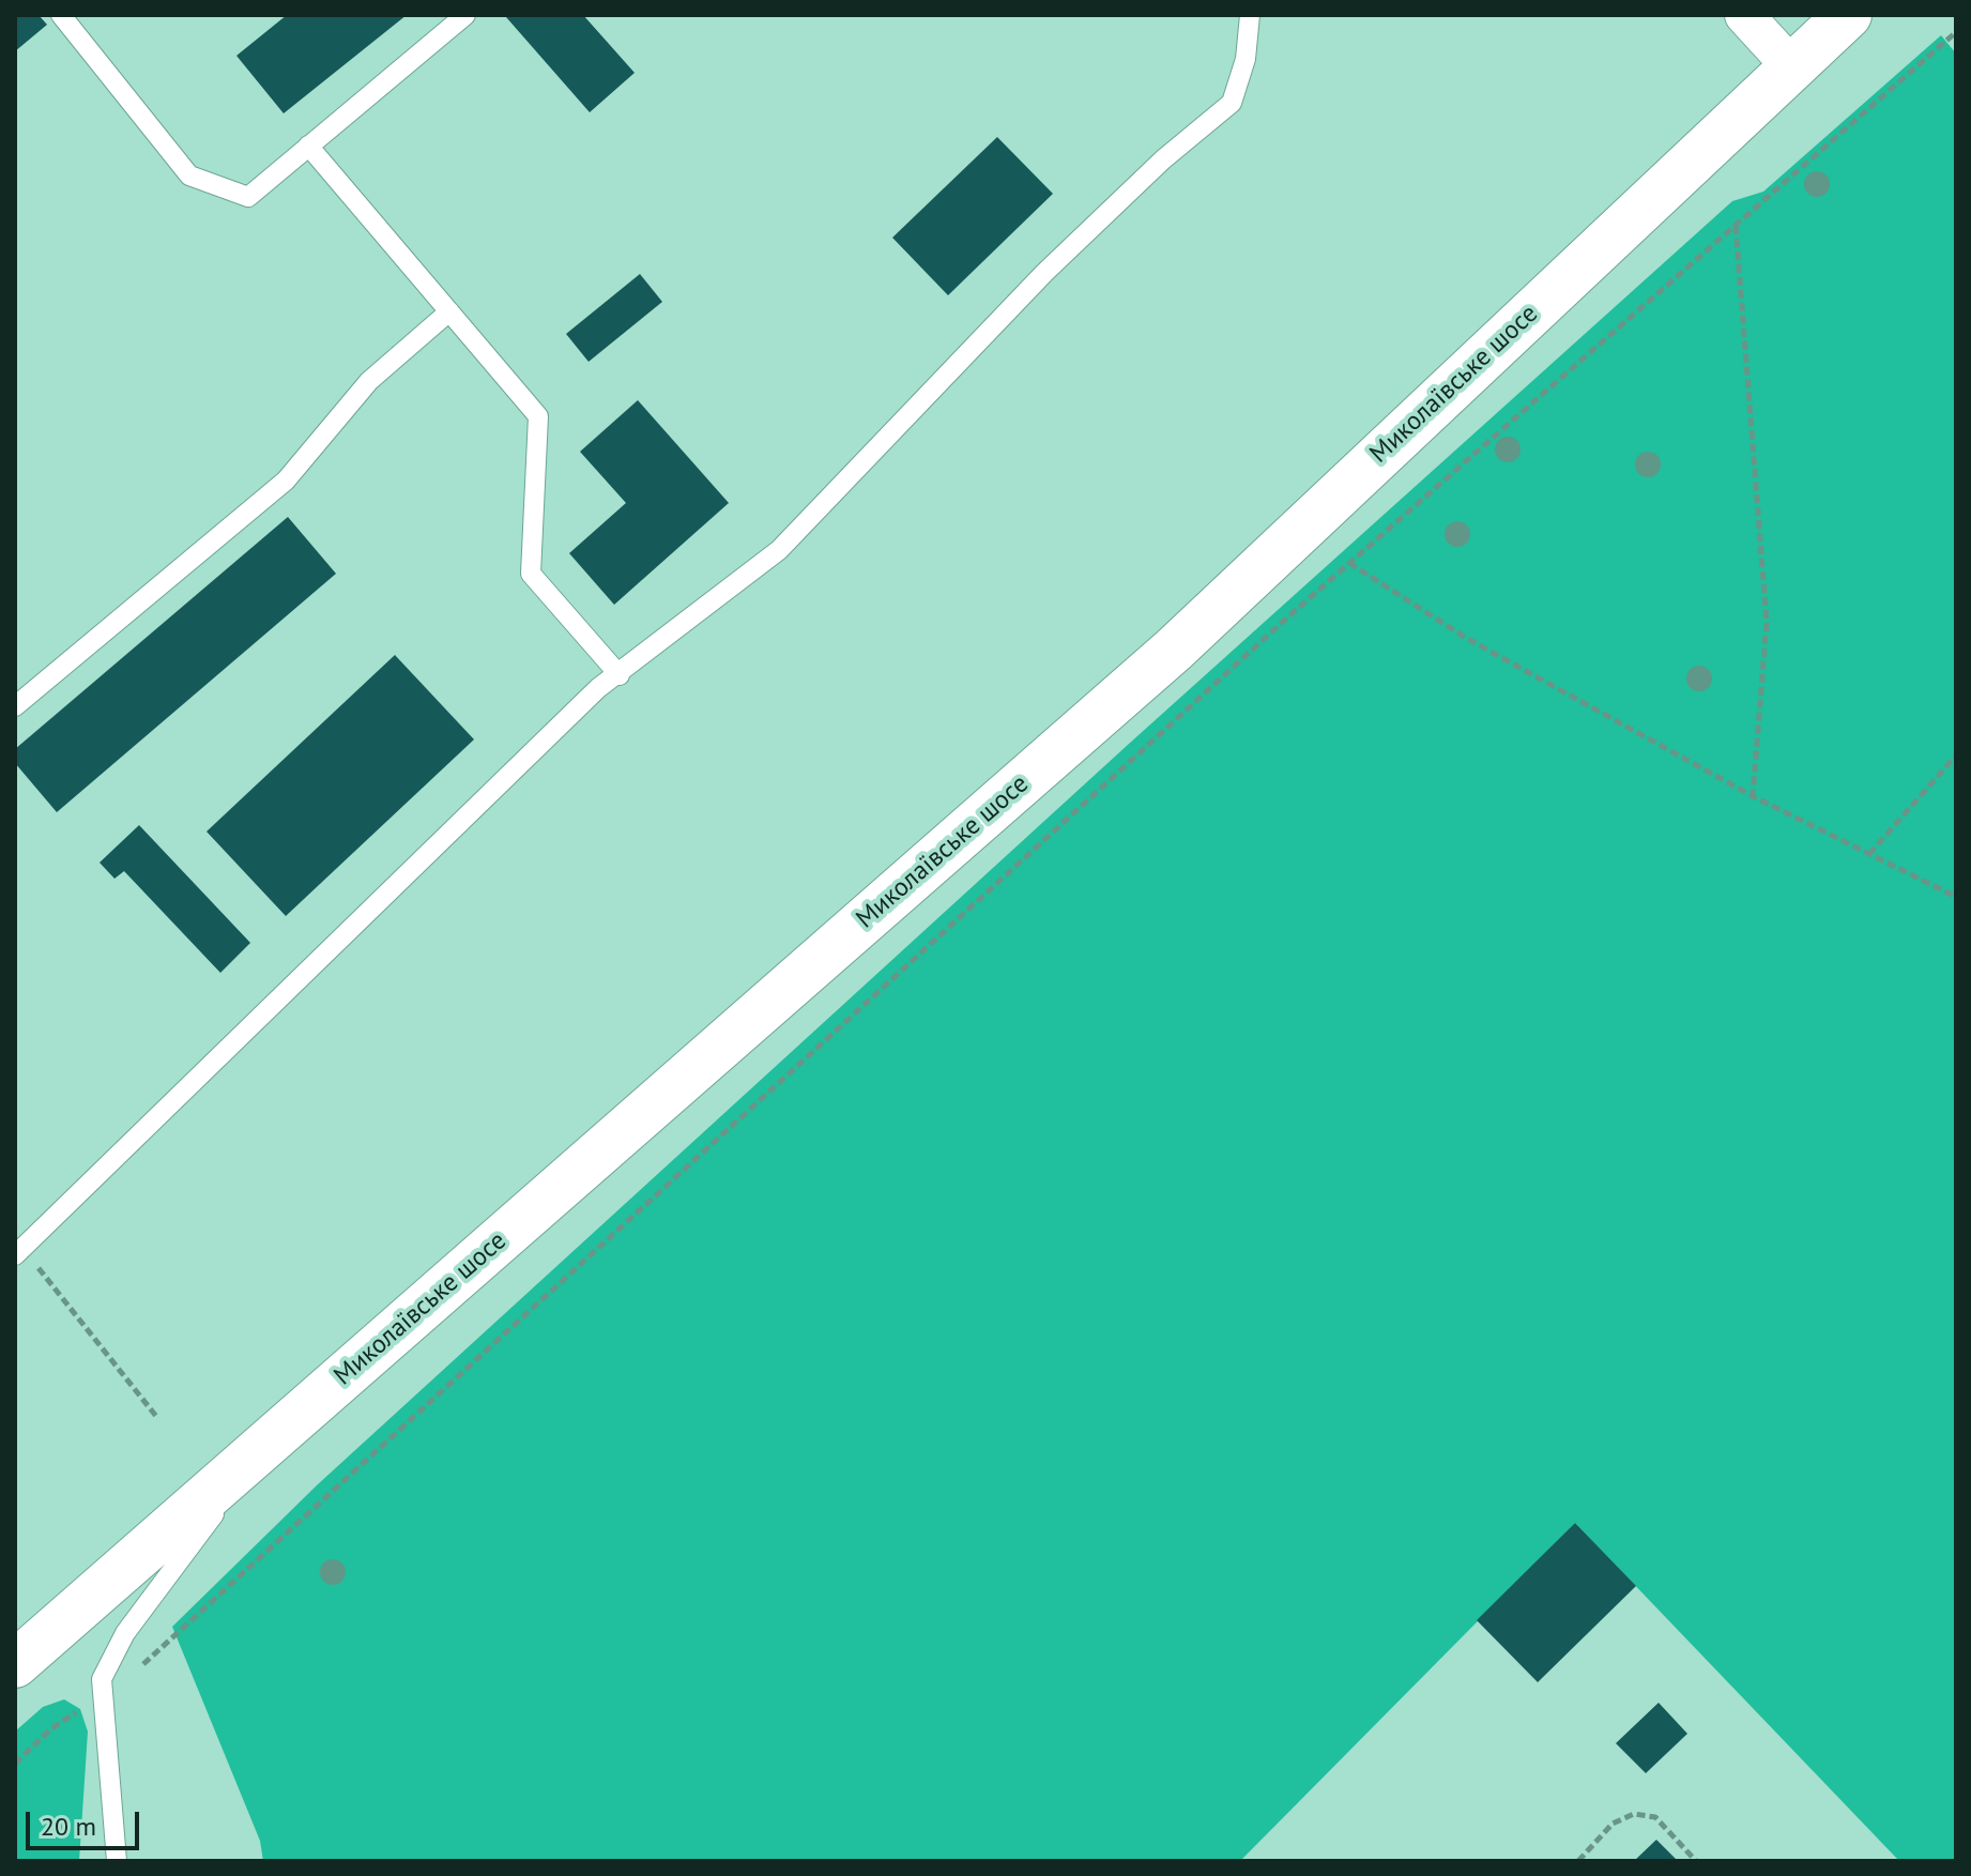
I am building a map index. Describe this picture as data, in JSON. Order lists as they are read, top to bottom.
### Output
{
  "streets": {
    "main road": ["Миколаївське шосе"]
  },
  "scale_bar": "20 m"
}
